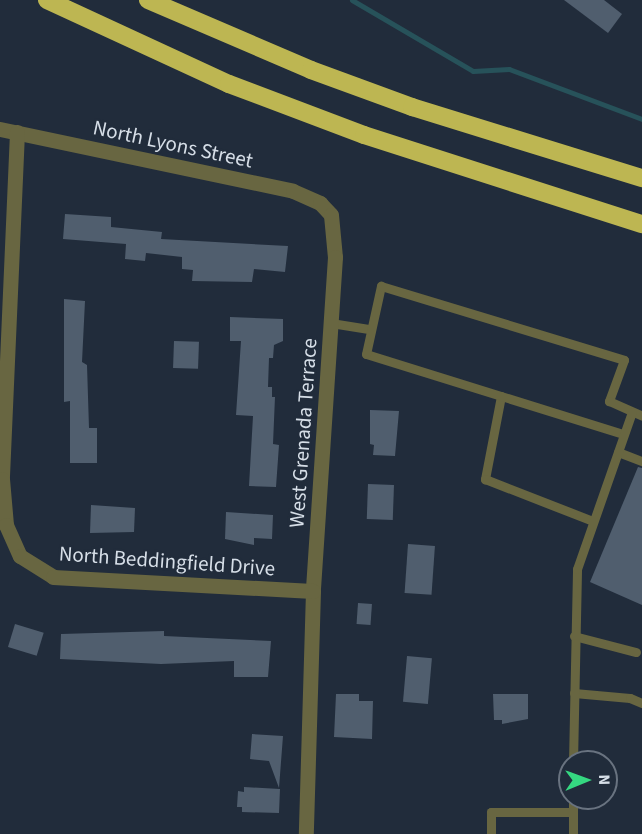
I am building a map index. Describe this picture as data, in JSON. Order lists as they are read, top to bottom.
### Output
{
  "streets": {
    "street": ["North Lyons Street", "West Grenada Terrace", "North Beddingfield Drive"]
  },
  "crossings": [
    ["North Lyons Street", "West Grenada Terrace"],
    ["North Lyons Street", "North Beddingfield Drive"],
    ["West Grenada Terrace", "North Beddingfield Drive"]
  ],
  "north": "right"
}
